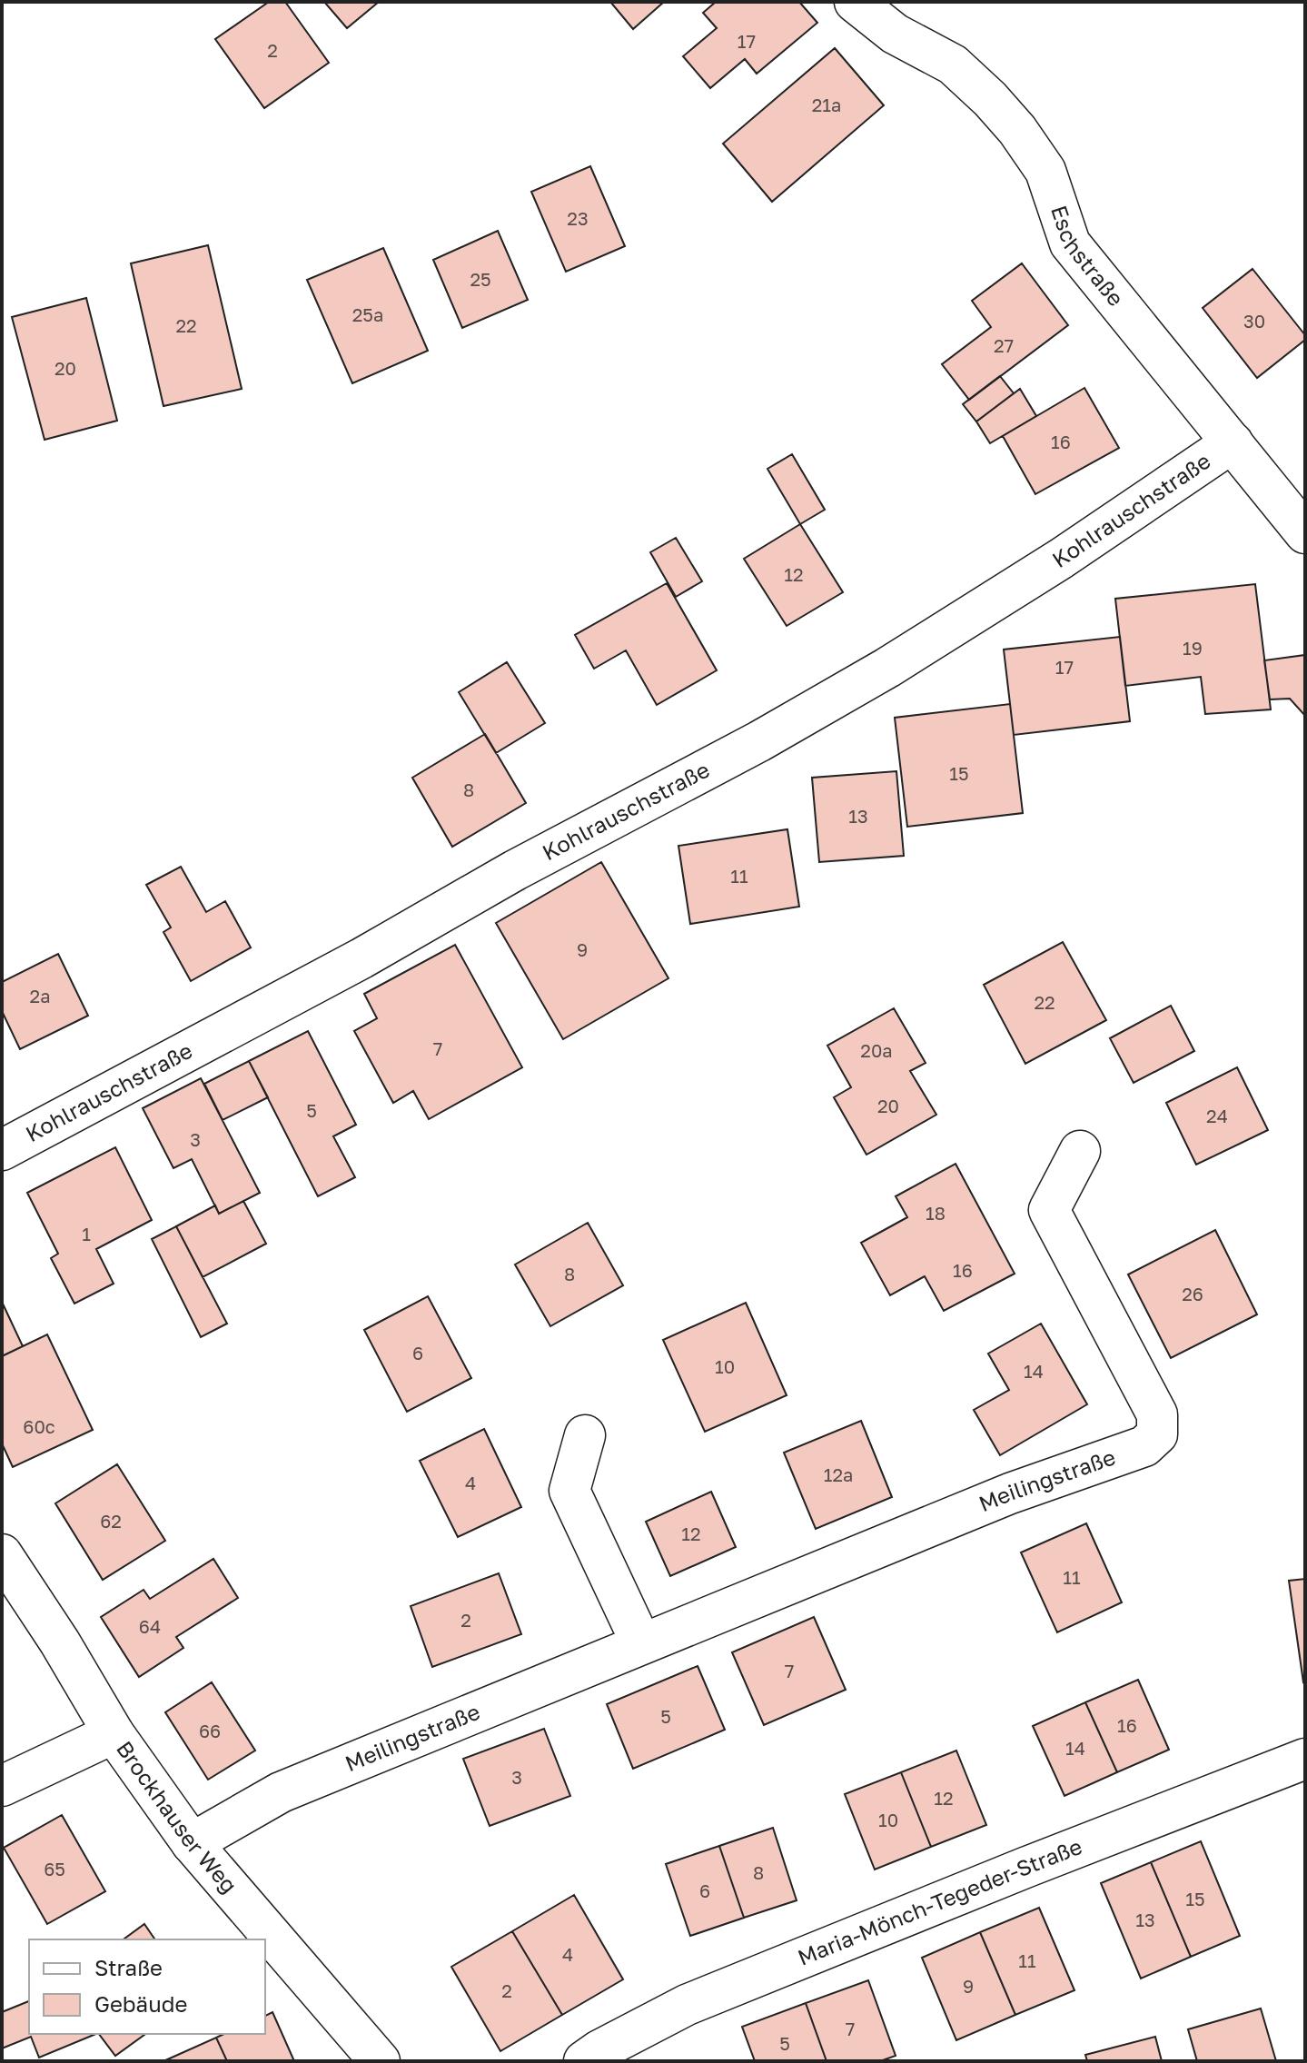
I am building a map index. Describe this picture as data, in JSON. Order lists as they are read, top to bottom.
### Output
{
  "streets": {
    "street": [
      "Eschstraße",
      "Kohlrauschstraße",
      "Meilingstraße",
      "Brockhauser Weg",
      "Maria-Mönch-Tegeder-Straße"
    ]
  },
  "crossings": [
    ["Eschstraße", "Kohlrauschstraße"],
    ["Meilingstraße", "Brockhauser Weg"]
  ],
  "house_numbers": [
    "17",
    "2",
    "21a",
    "23",
    "25",
    "25a",
    "30",
    "22",
    "27",
    "20",
    "16",
    "12",
    "19",
    "17",
    "15",
    "8",
    "13",
    "11",
    "9",
    "2a",
    "22",
    "7",
    "20a",
    "20",
    "5",
    "24",
    "3",
    "18",
    "1",
    "16",
    "8",
    "26",
    "6",
    "10",
    "14",
    "60c",
    "12a",
    "4",
    "62",
    "12",
    "11",
    "2",
    "64",
    "7",
    "5",
    "16",
    "66",
    "14",
    "3",
    "12",
    "10",
    "65",
    "8",
    "6",
    "15",
    "13",
    "4",
    "11",
    "9",
    "2",
    "7",
    "5"
  ],
  "legend": ["Straße", "Gebäude"]
}
